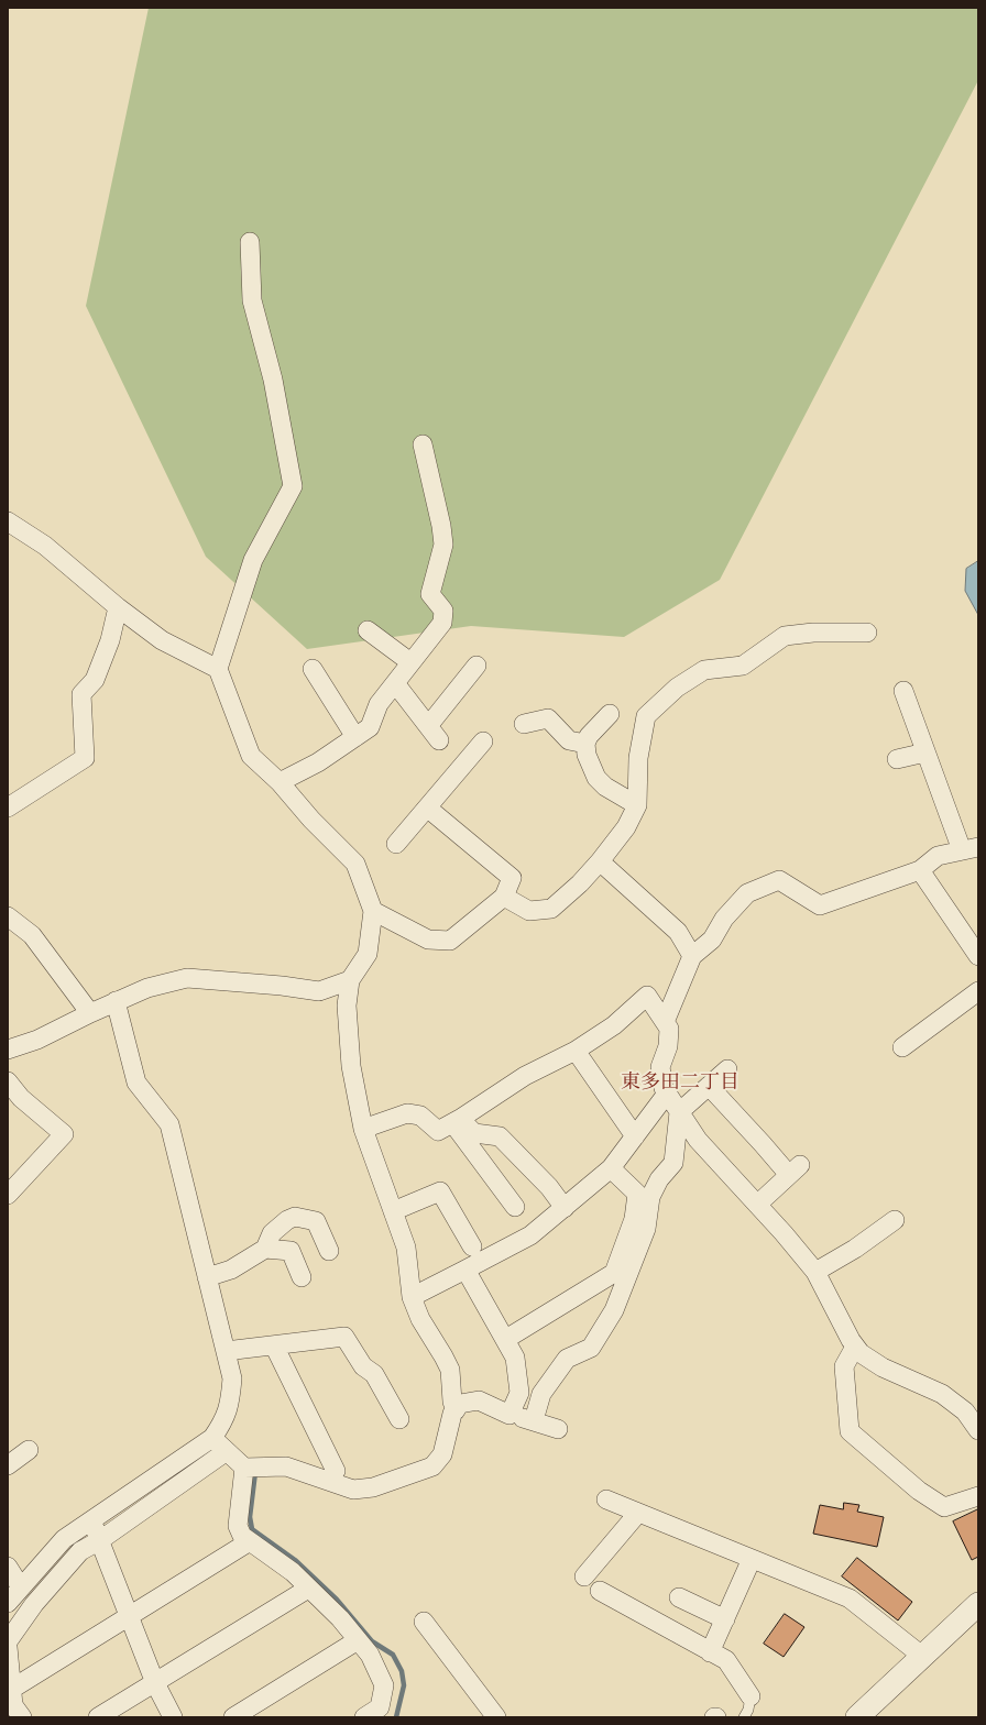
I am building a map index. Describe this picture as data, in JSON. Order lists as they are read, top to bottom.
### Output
{
  "districts": ["東多田二丁目"]
}
